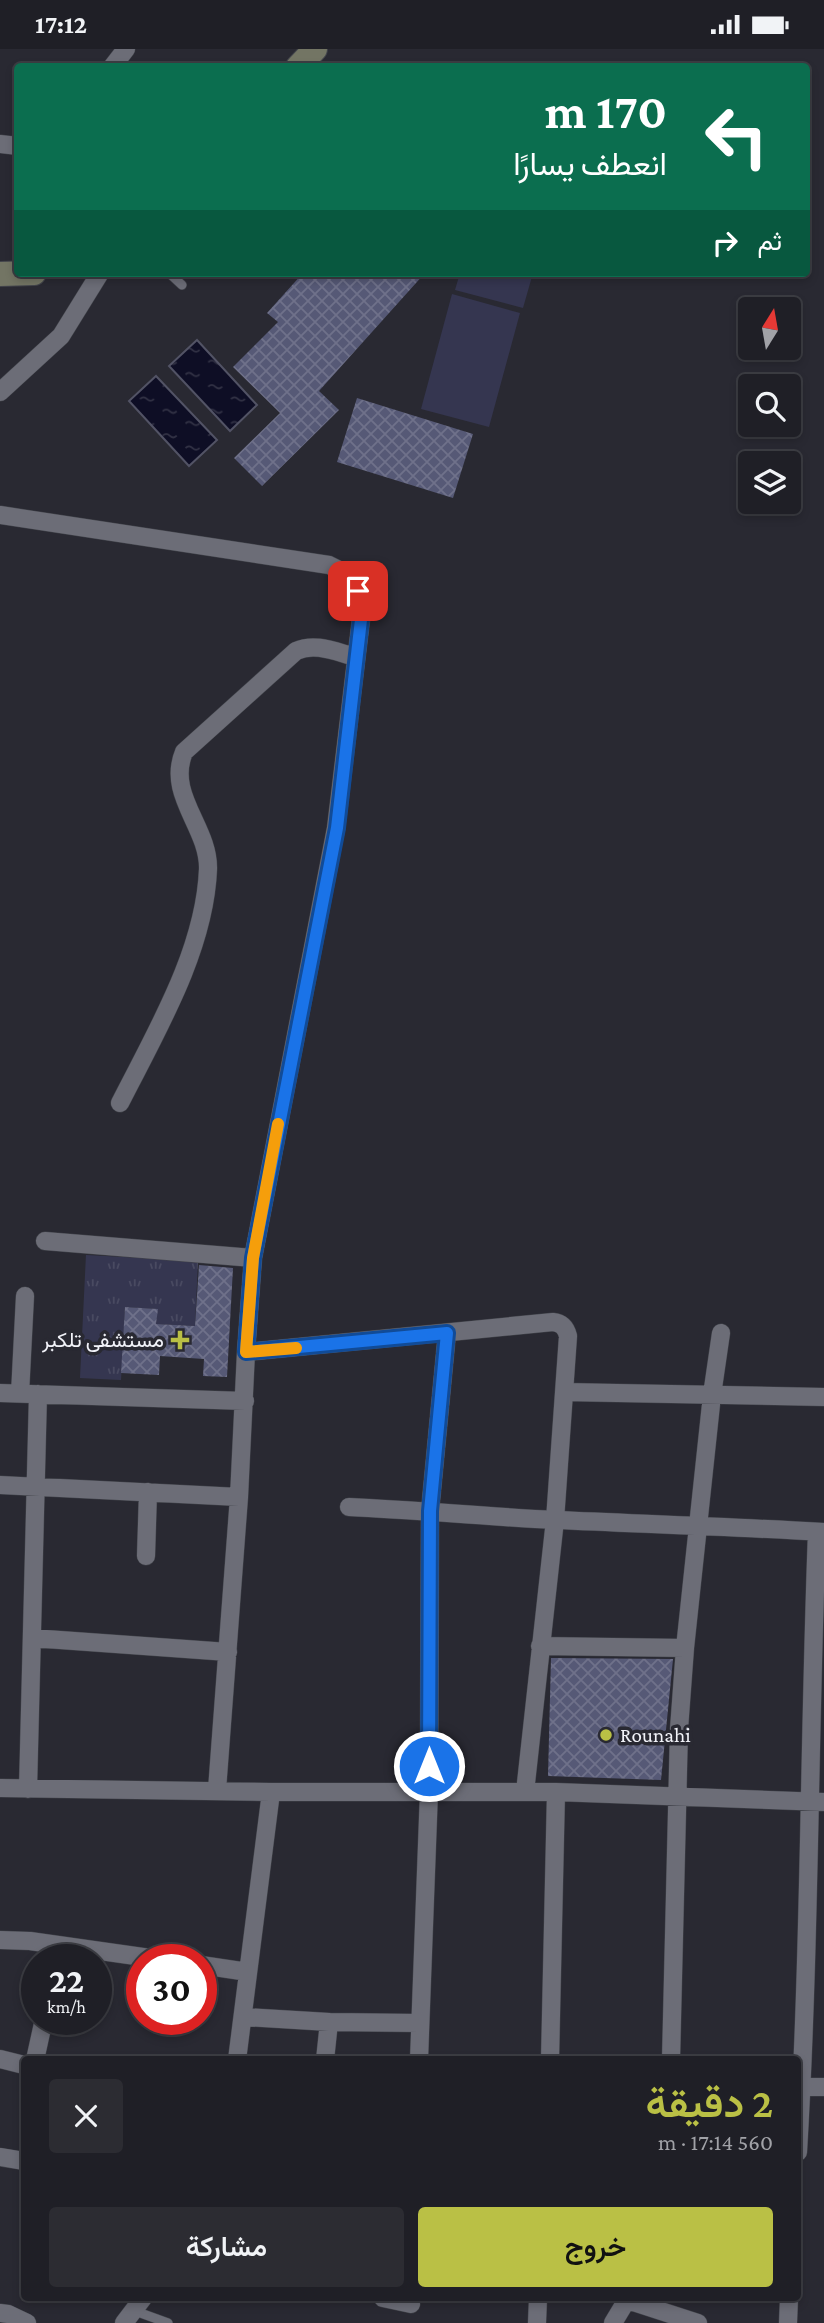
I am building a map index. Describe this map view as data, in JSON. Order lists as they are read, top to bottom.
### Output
{
  "places": {
    "health": ["مستشفى تلكبر"],
    "other": ["Rounahi"]
  },
  "north": "top",
  "page": {
    "status": "17:12",
    "turn": ["170 m", "انعطف يسارًا"],
    "then": "ثم",
    "speed": "22 km/h",
    "limit": "30",
    "heading": ["2 دقيقة", "560 m · 17:14"],
    "buttons": ["خروج", "مشاركة"]
  }
}
